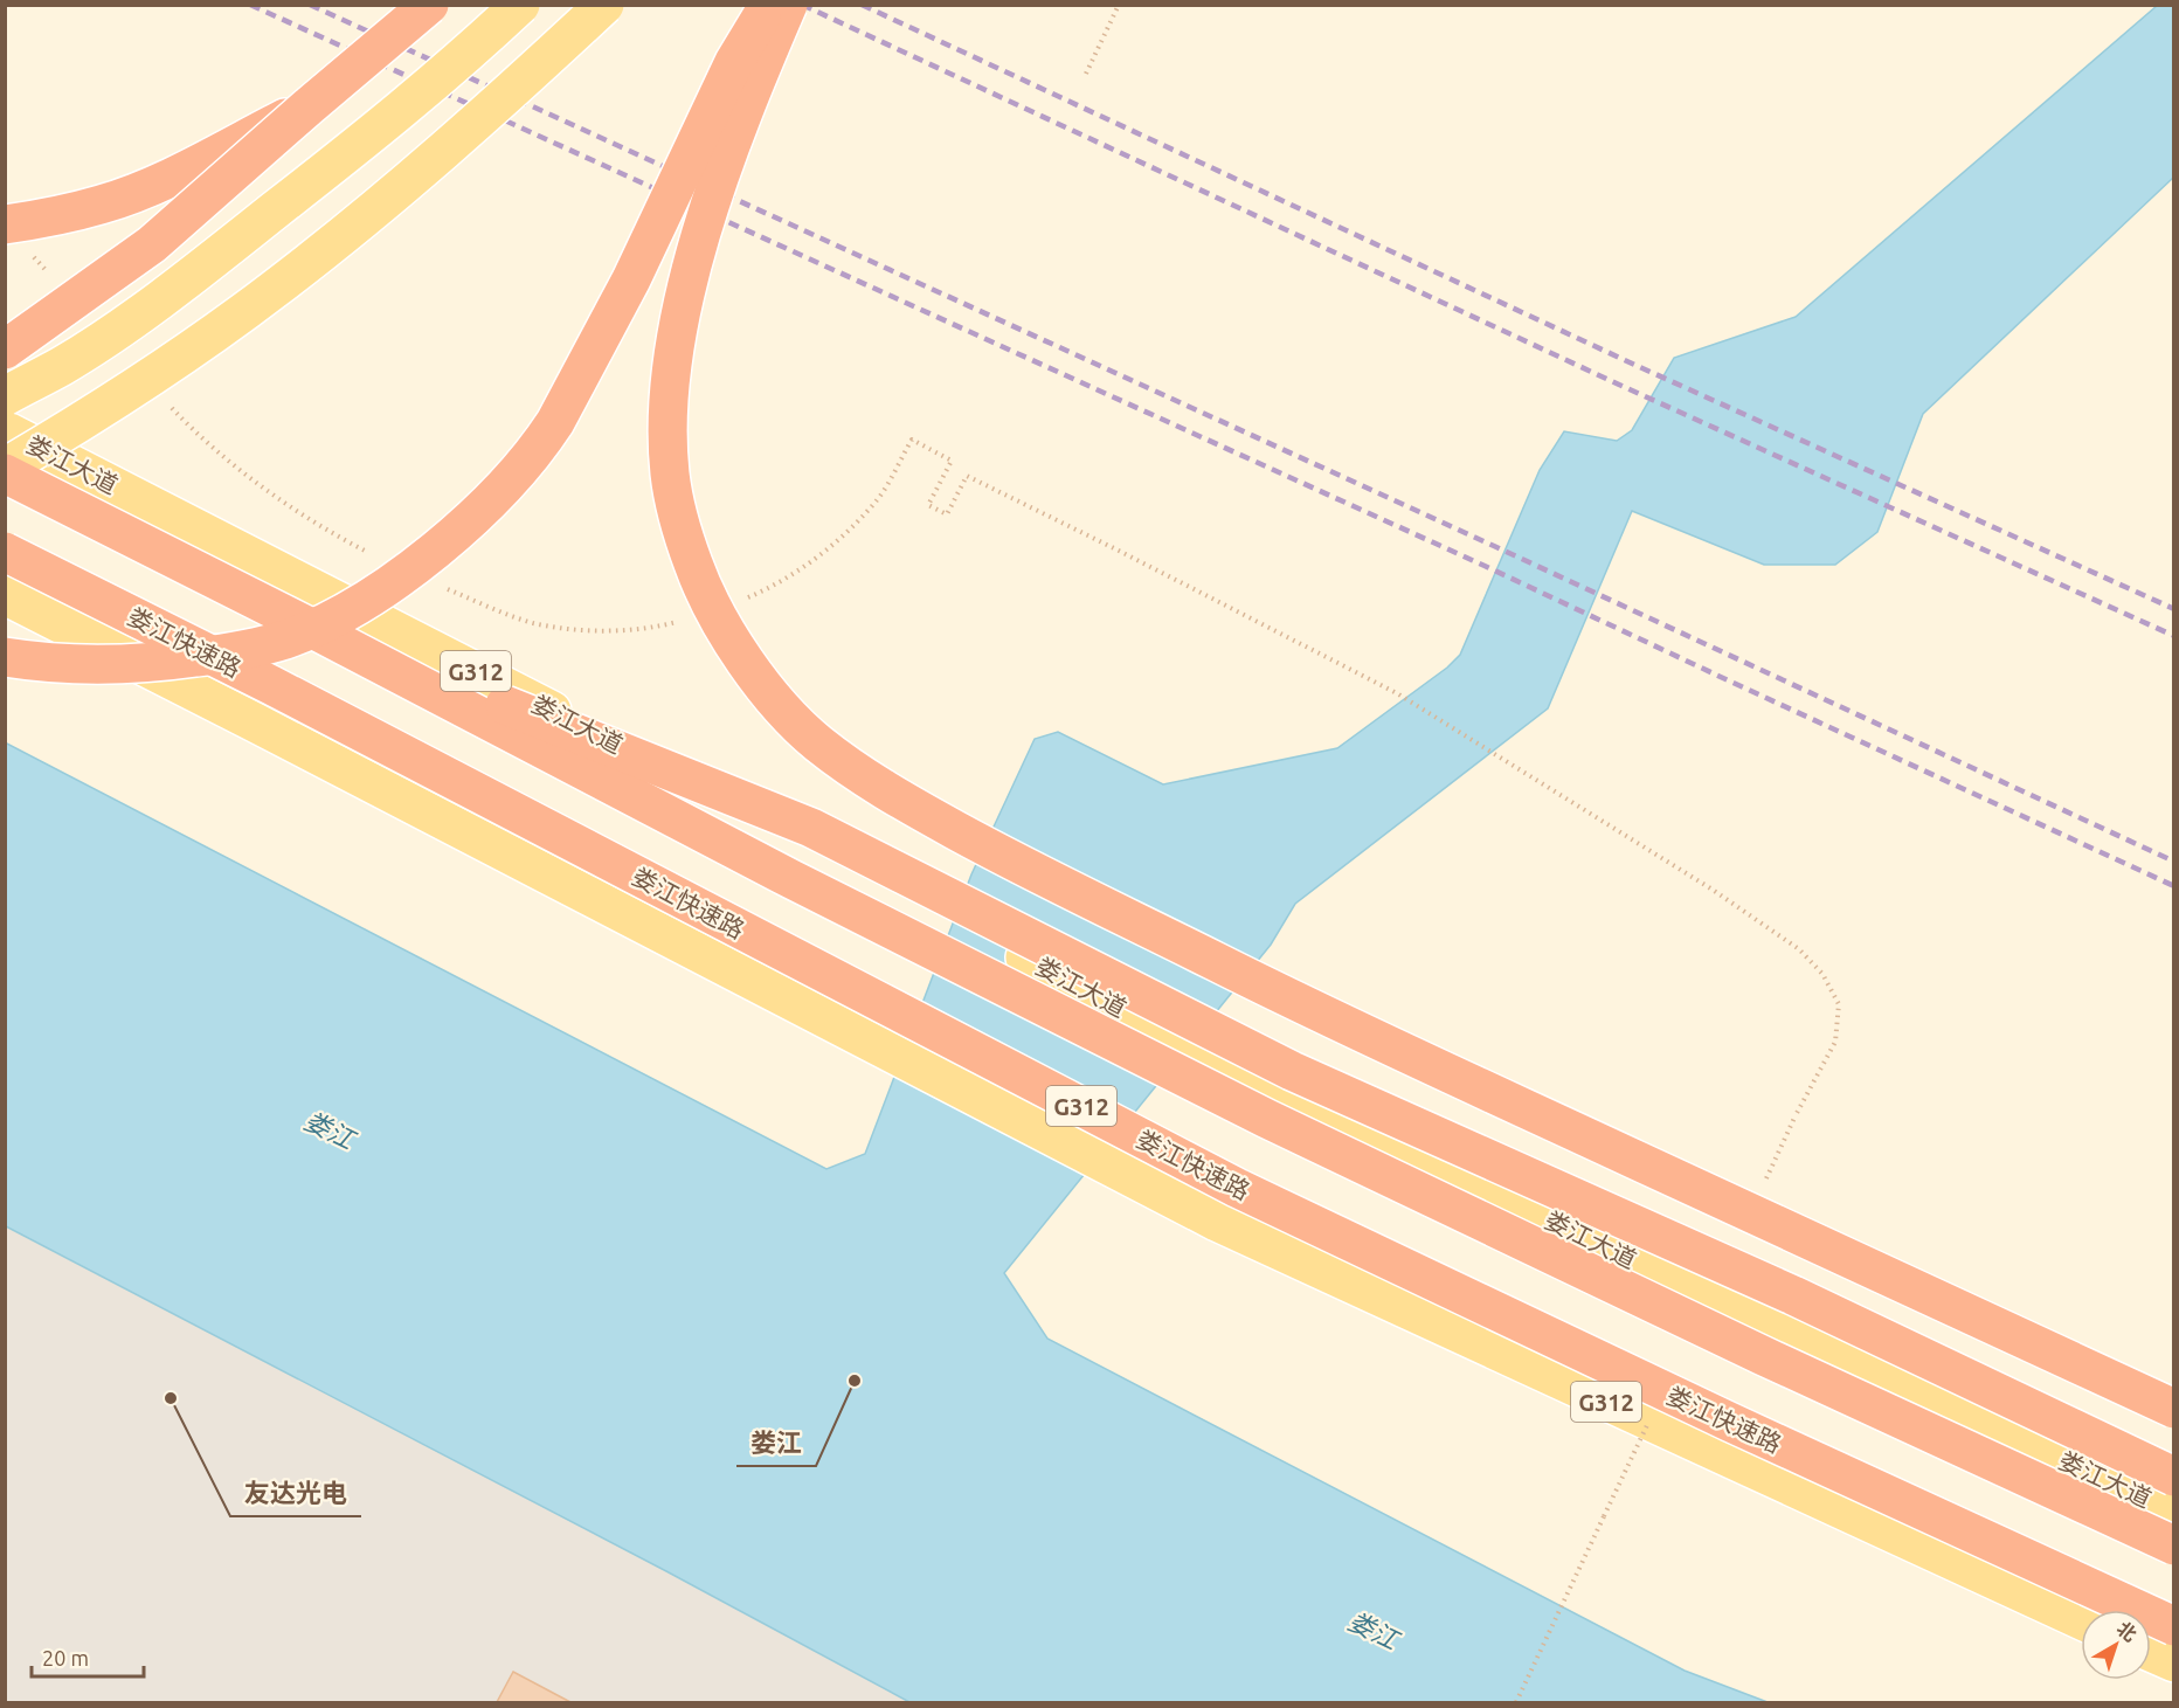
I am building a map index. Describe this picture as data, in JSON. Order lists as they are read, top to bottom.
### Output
{
  "streets": {
    "highway": ["娄江快速路", "G312"],
    "main road": ["娄江大道"]
  },
  "water": ["娄江"],
  "places": ["娄江", "友达光电"],
  "scale_bar": "20 m",
  "north": "top right"
}
